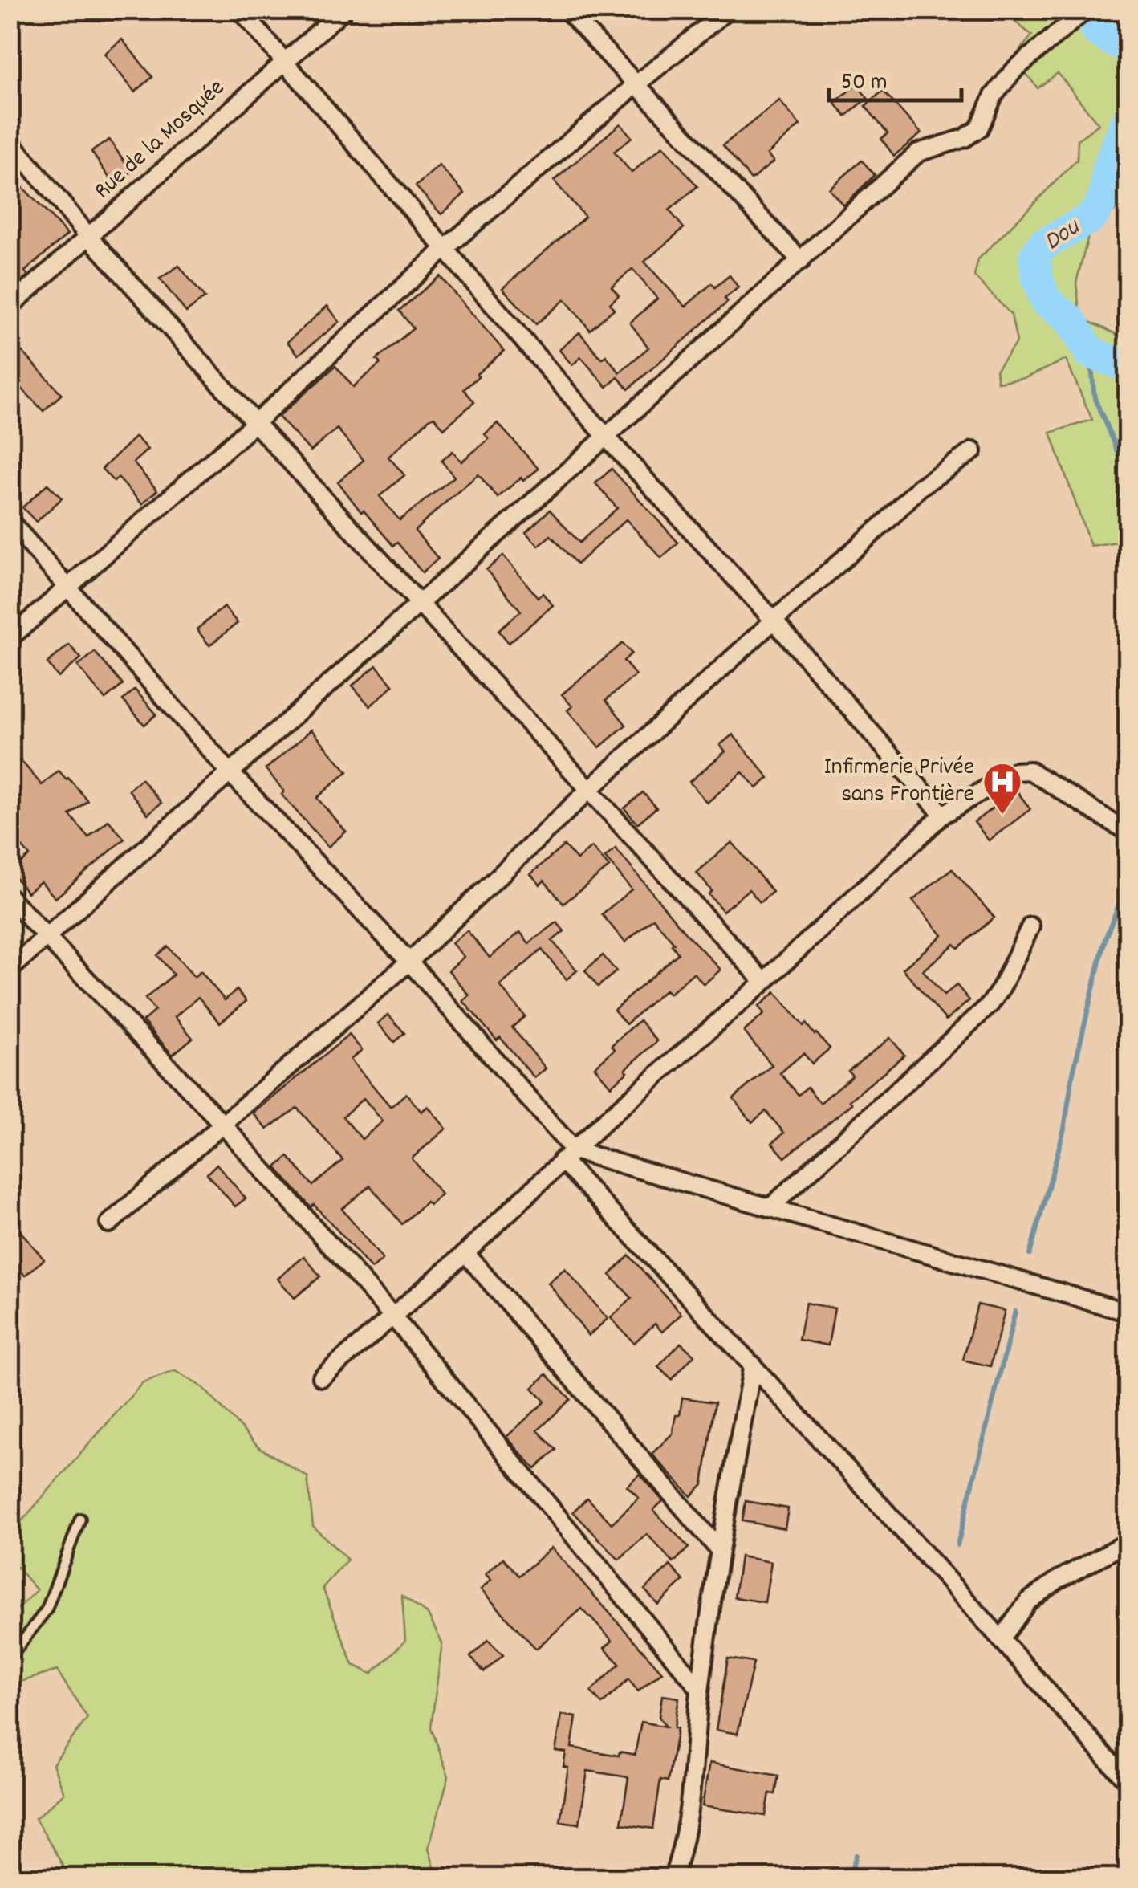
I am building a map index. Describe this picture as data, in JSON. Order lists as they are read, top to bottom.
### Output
{
  "streets": {
    "street": ["Rue de la Mosquée"]
  },
  "water": ["Dou"],
  "places": {
    "hospital": ["Infirmerie Privée sans Frontière"]
  },
  "scale_bar": "50 m"
}
